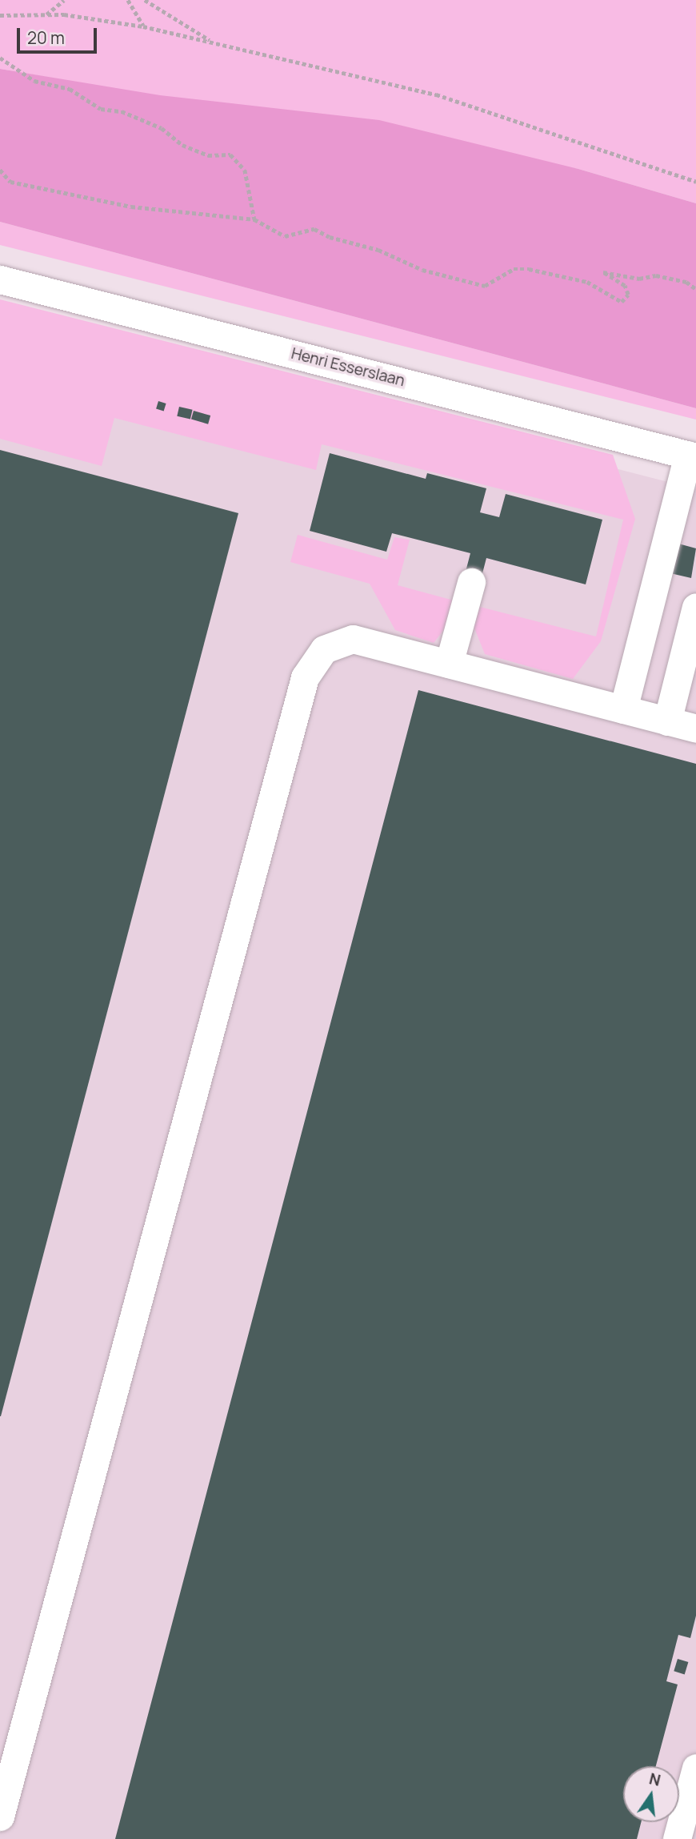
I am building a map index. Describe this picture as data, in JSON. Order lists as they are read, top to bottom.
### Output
{
  "streets": {
    "street": ["Henri Esserslaan"]
  },
  "scale_bar": "20 m",
  "north": "top"
}
